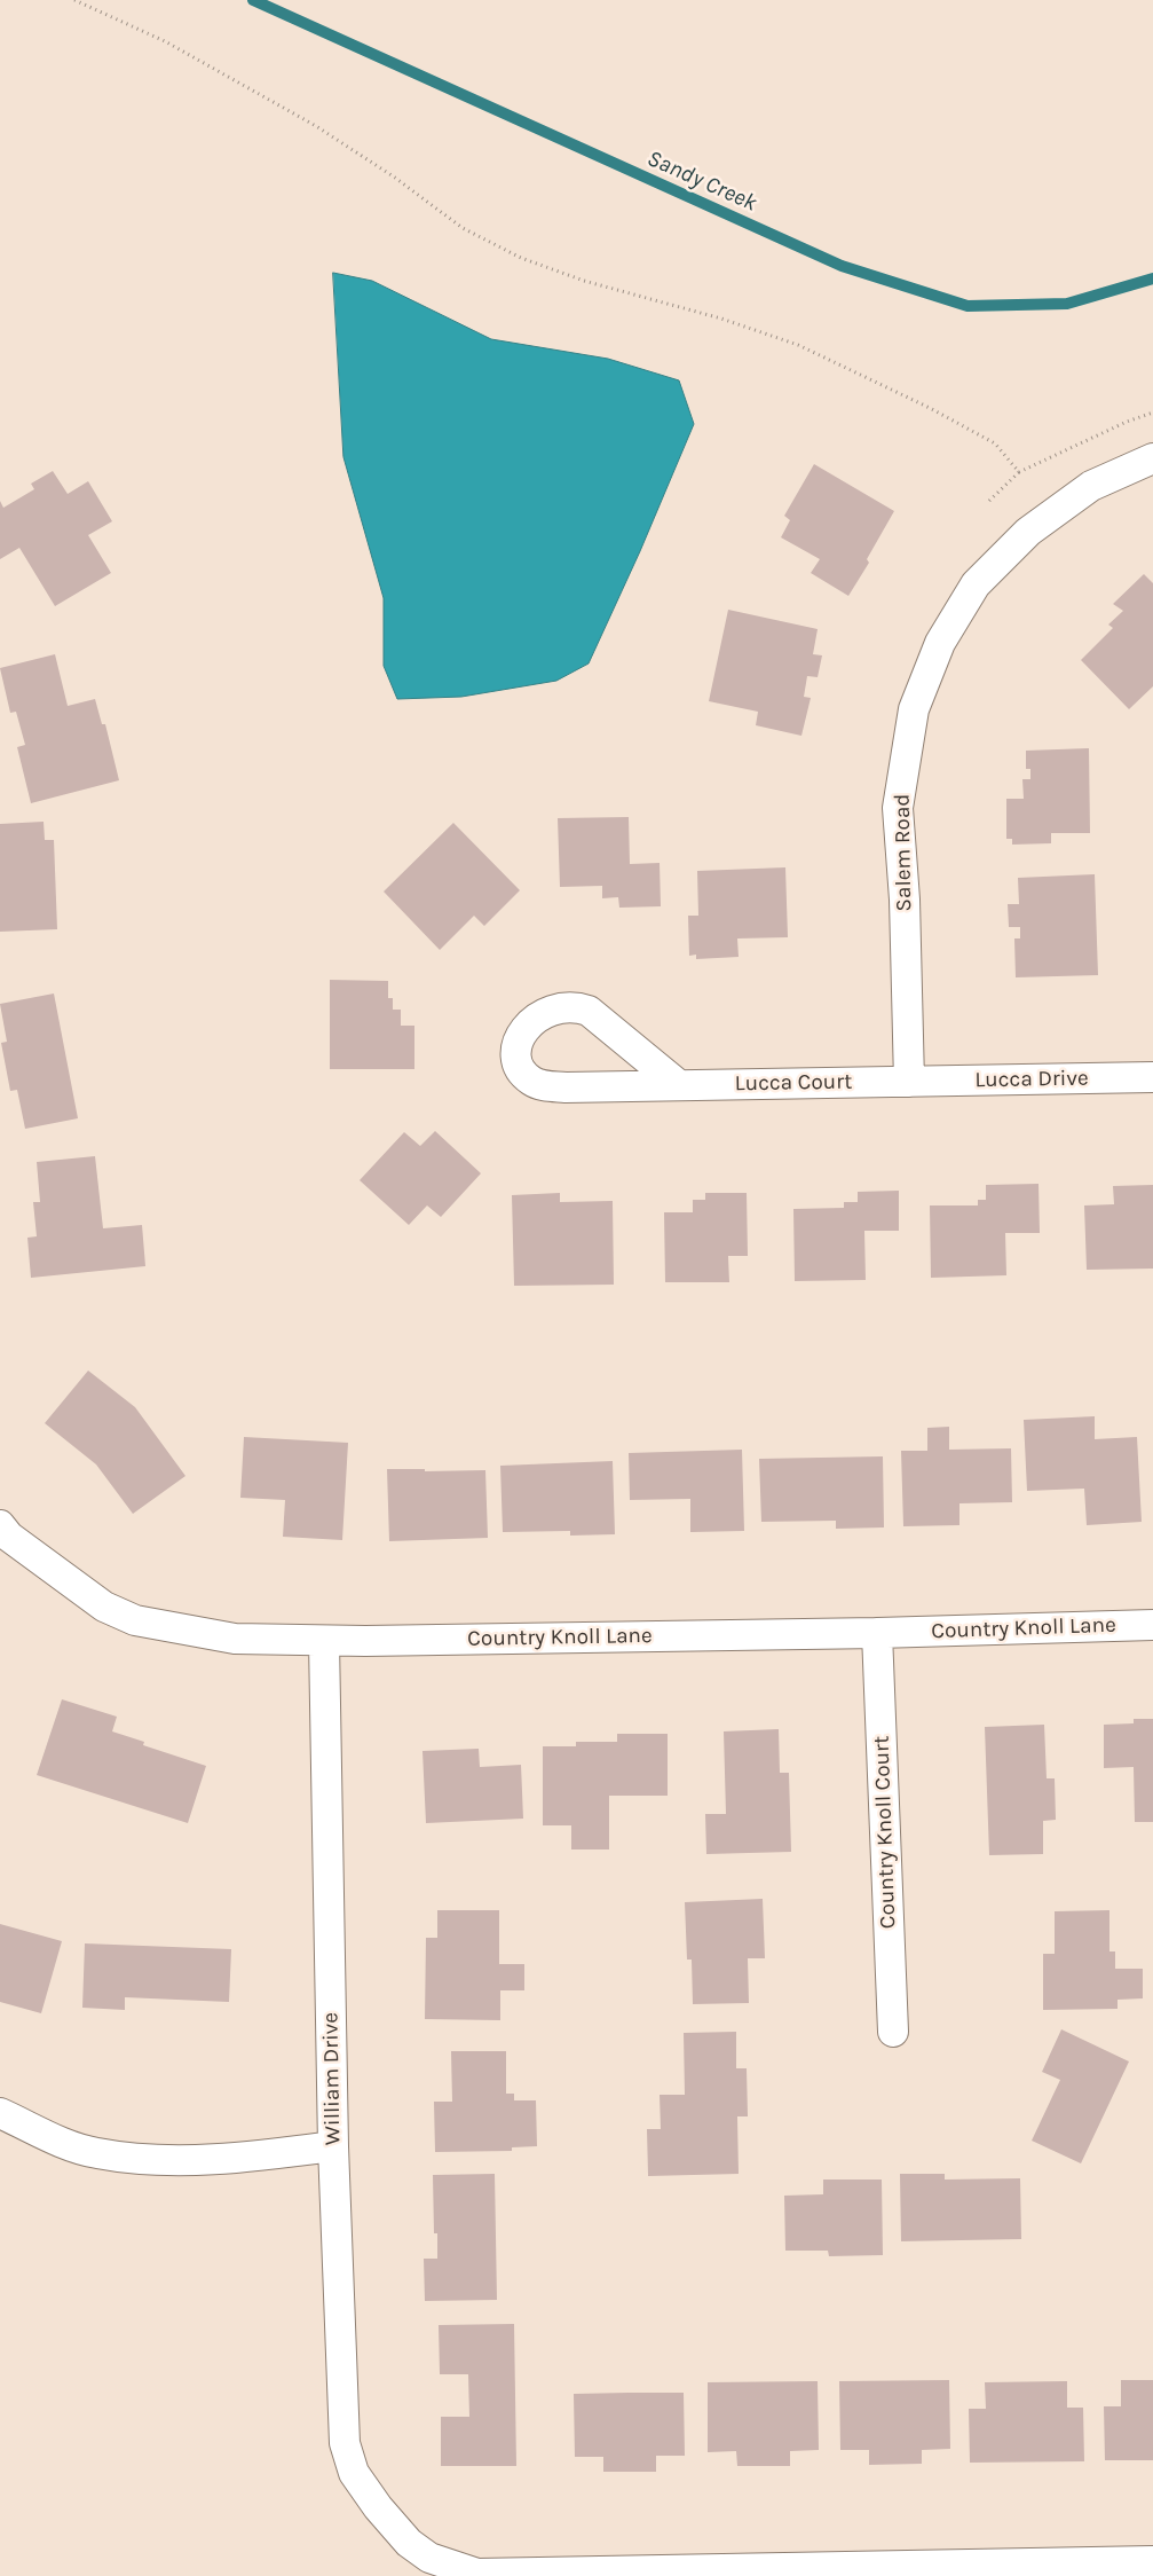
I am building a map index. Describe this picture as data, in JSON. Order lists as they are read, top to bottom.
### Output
{
  "streets": {
    "street": [
      "Salem Road",
      "Lucca Drive",
      "Lucca Court",
      "Country Knoll Lane",
      "Country Knoll Court",
      "William Drive"
    ]
  },
  "crossings": [
    ["Salem Road", "Lucca Drive"],
    ["Salem Road", "Lucca Court"],
    ["Lucca Drive", "Lucca Court"],
    ["Country Knoll Lane", "Country Knoll Court"],
    ["Country Knoll Lane", "William Drive"]
  ],
  "water": ["Sandy Creek"]
}
